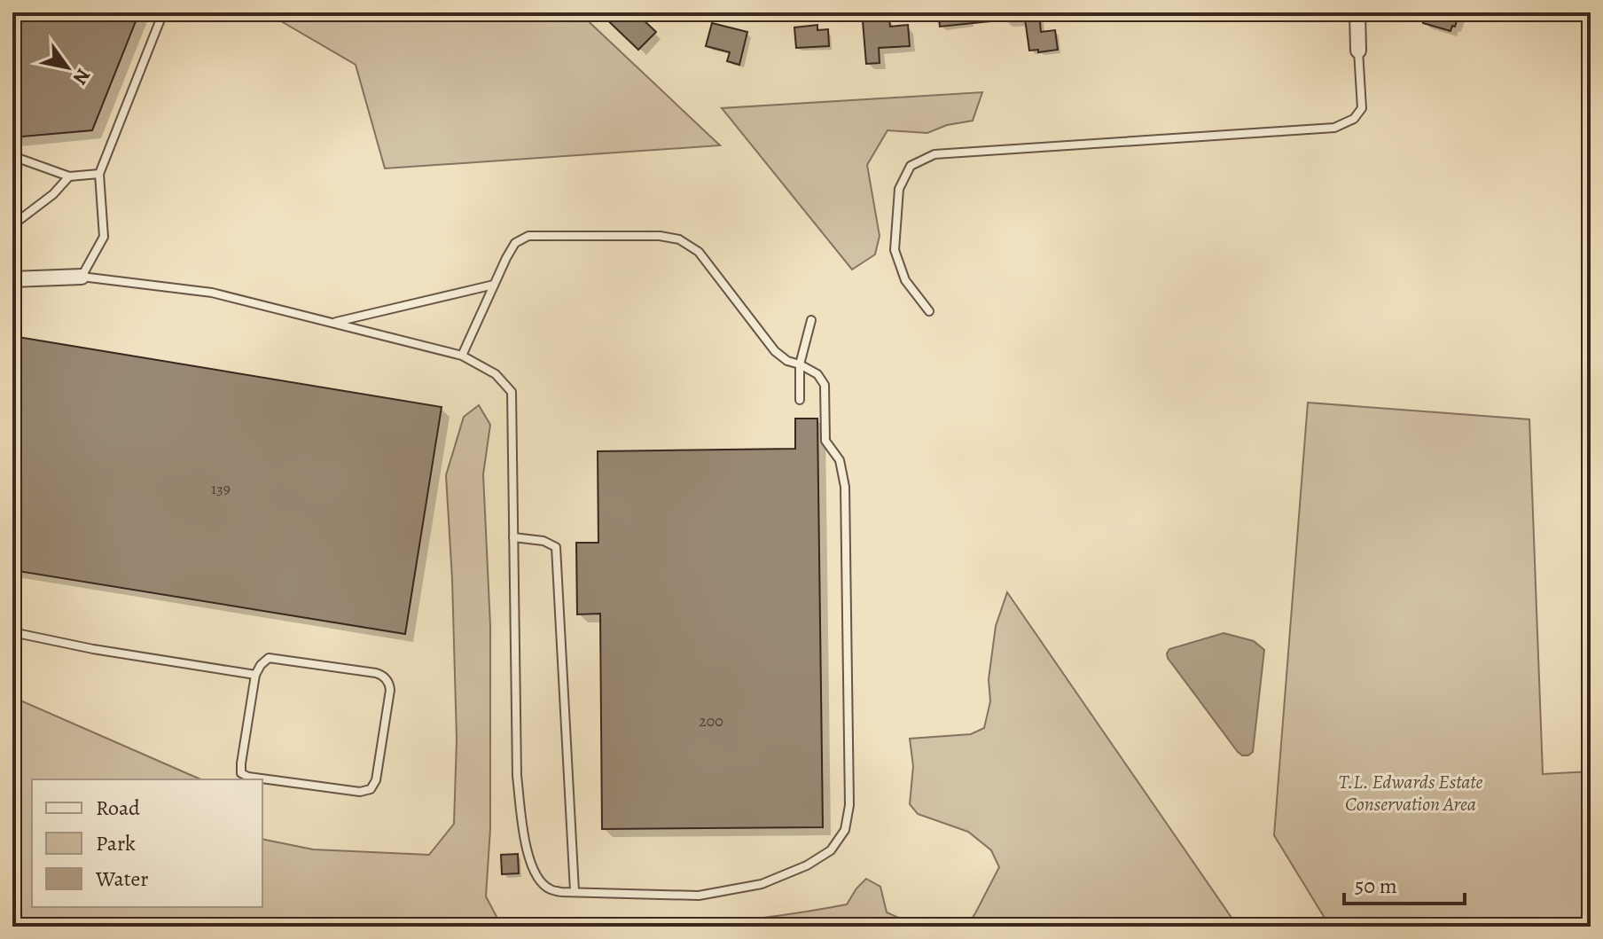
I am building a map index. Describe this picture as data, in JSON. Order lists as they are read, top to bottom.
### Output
{
  "parks": ["T.L. Edwards Estate Conservation Area"],
  "house_numbers": ["139", "200"],
  "legend": ["Road", "Park", "Water"],
  "scale_bar": "50 m",
  "north": "bottom right"
}
